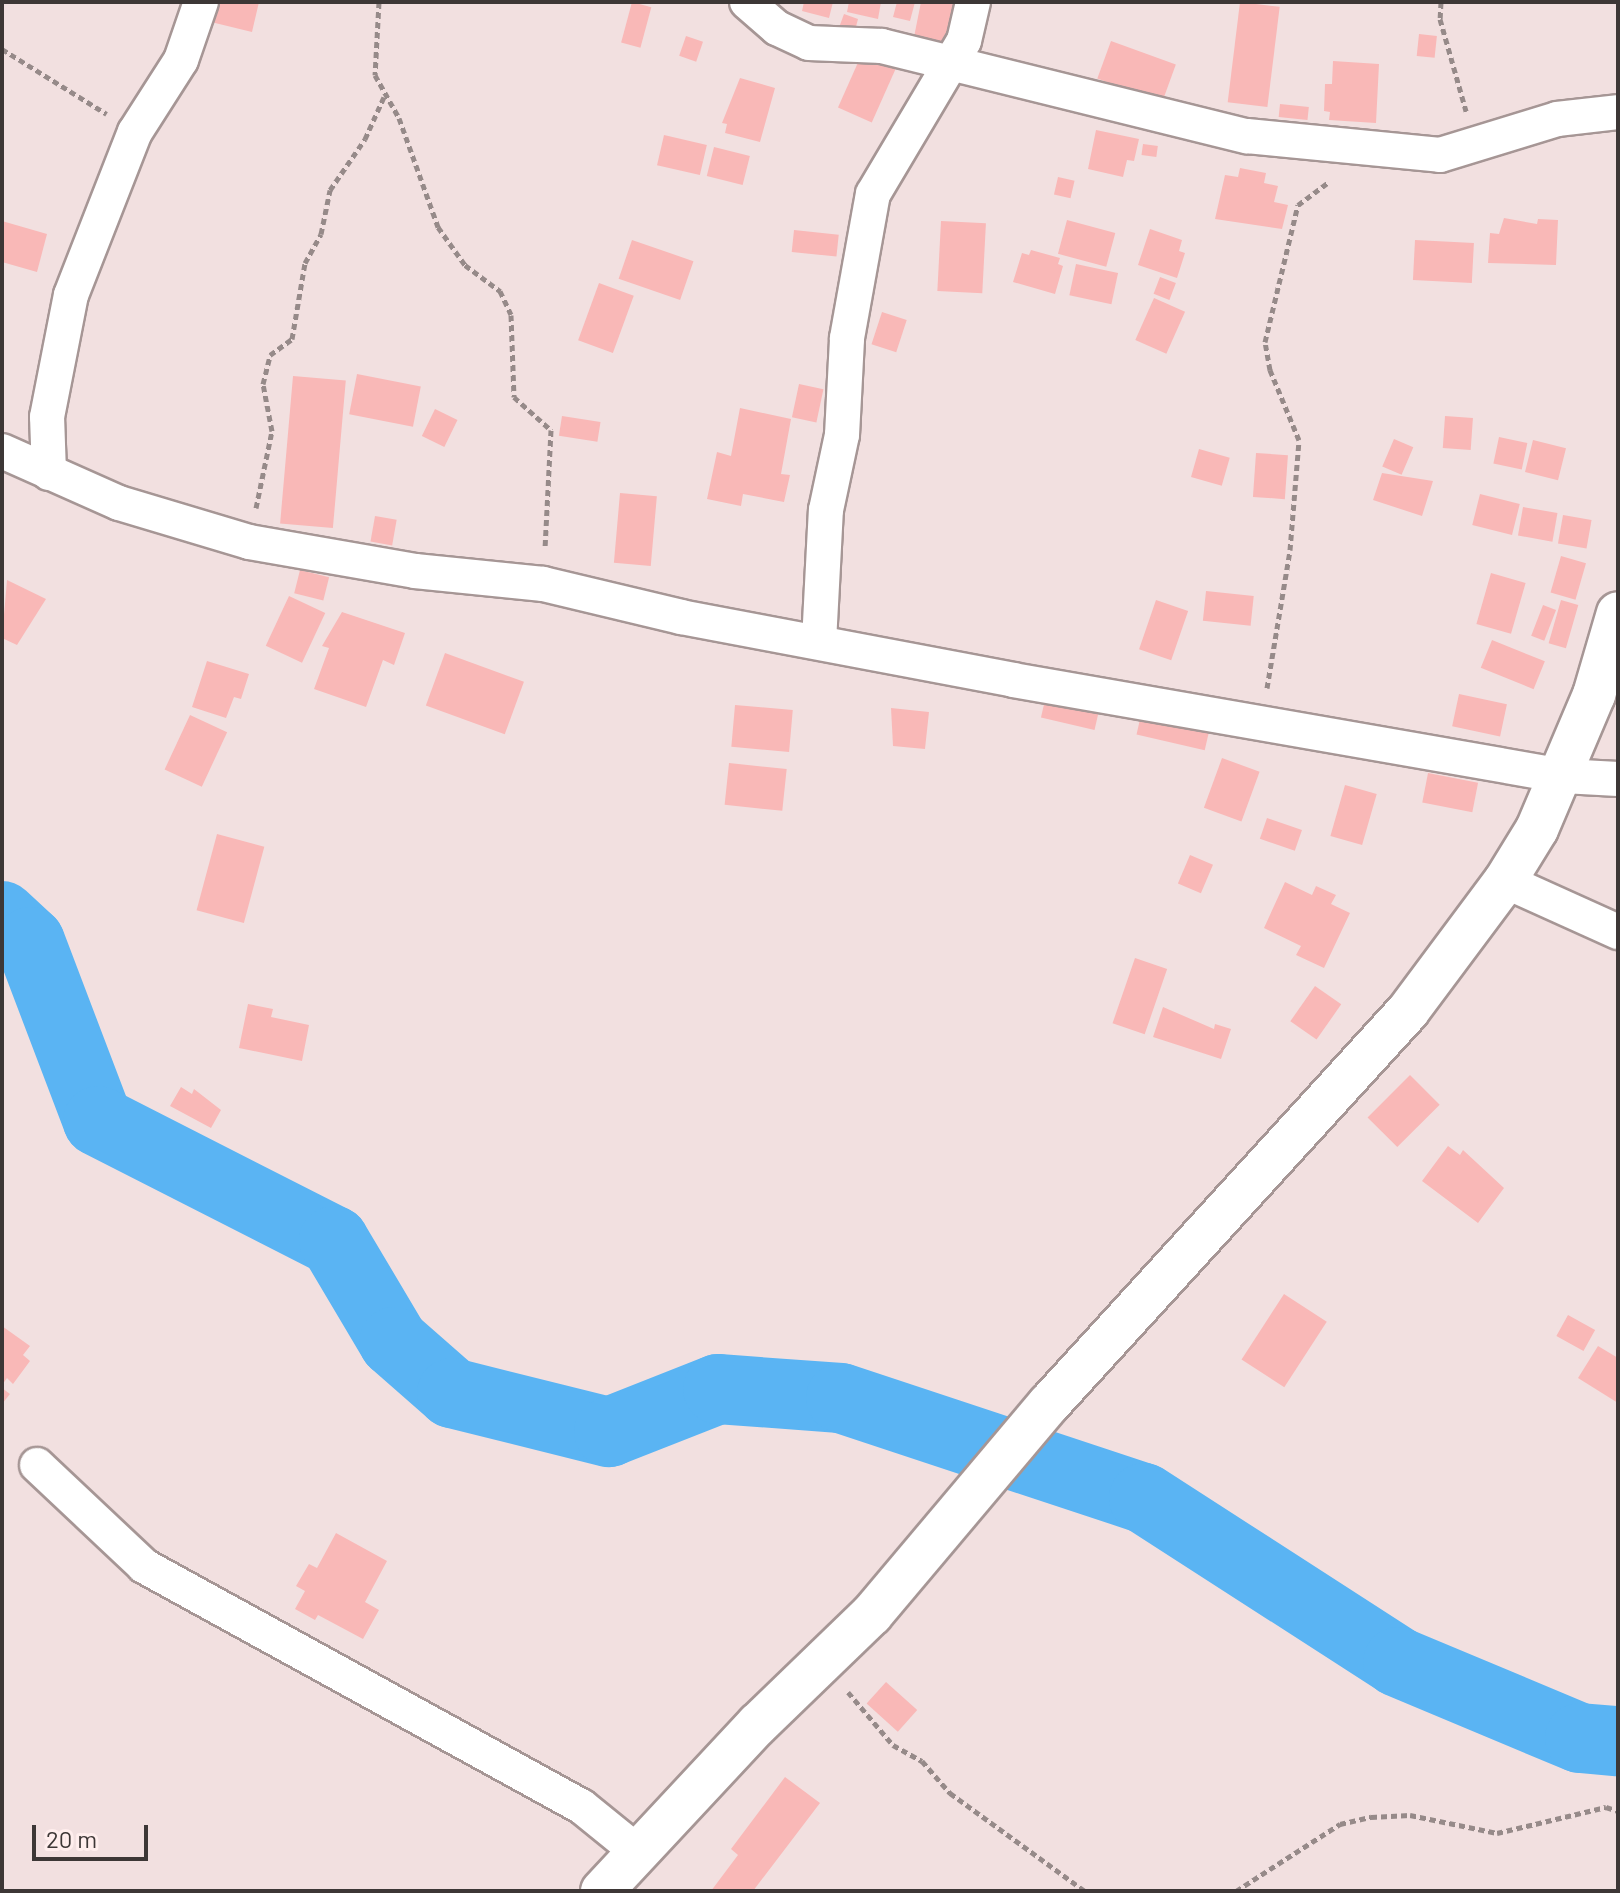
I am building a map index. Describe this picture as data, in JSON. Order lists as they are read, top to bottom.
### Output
{
  "scale_bar": "20 m"
}
